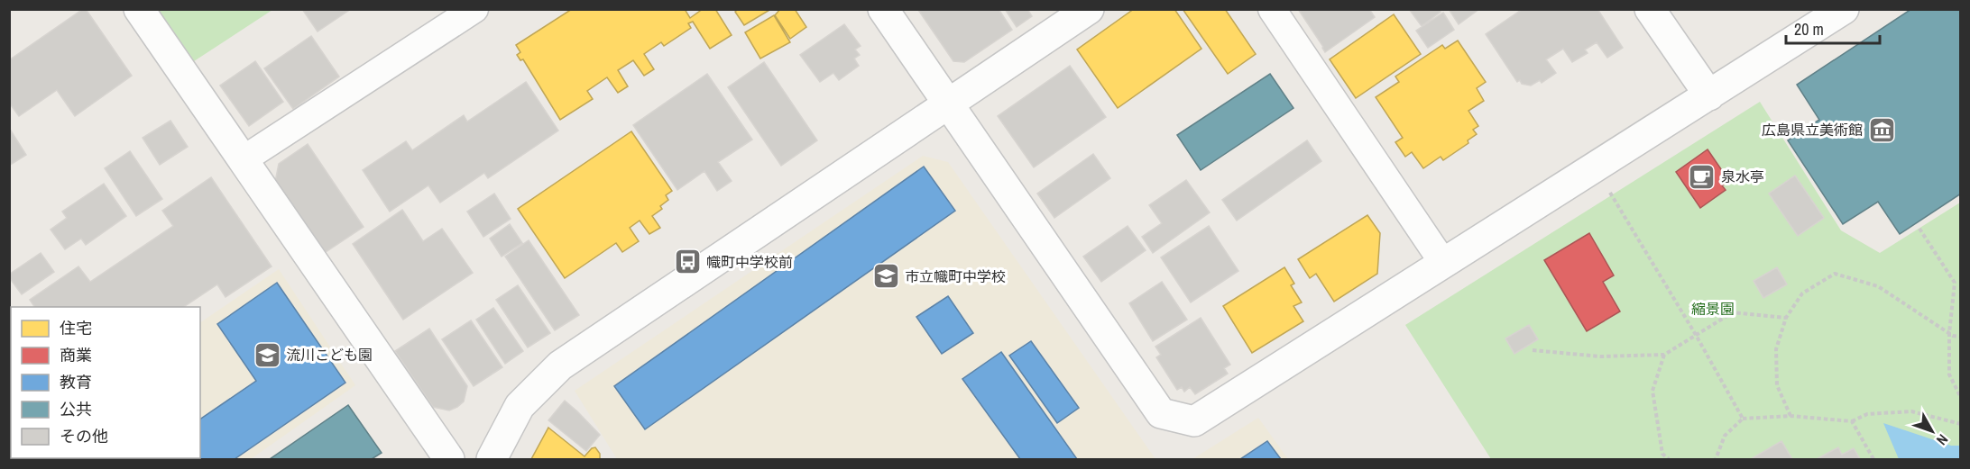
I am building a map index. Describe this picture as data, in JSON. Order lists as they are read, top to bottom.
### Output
{
  "parks": ["縮景園"],
  "places": {
    "museum": ["広島県立美術館"],
    "cafe": ["泉水亭"],
    "bus stop": ["幟町中学校前"],
    "school or university": ["市立幟町中学校", "流川こども園"]
  },
  "legend": [
    "住宅",
    "商業",
    "教育",
    "公共",
    "その他"
  ],
  "scale_bar": "20 m",
  "north": "bottom right"
}
